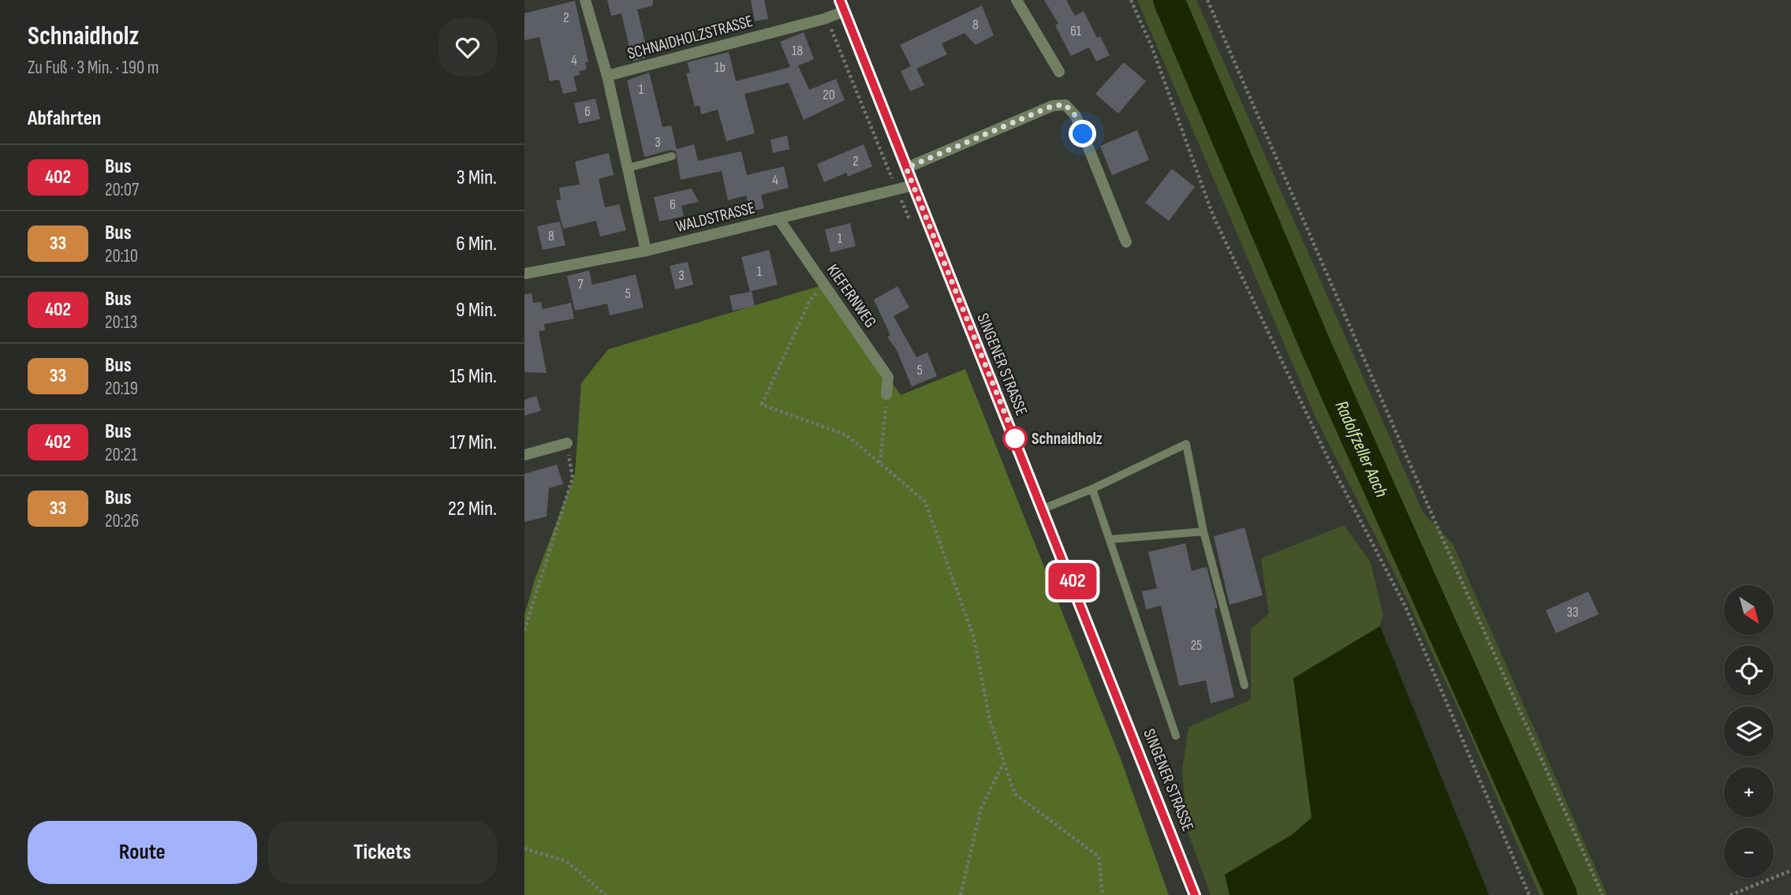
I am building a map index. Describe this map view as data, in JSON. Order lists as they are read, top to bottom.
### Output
{
  "streets": {
    "main road": ["SINGENER STRASSE"],
    "street": ["SCHNAIDHOLZSTRASSE", "WALDSTRASSE", "KIEFERNWEG"]
  },
  "crossings": [
    ["SCHNAIDHOLZSTRASSE", "SINGENER STRASSE"],
    ["WALDSTRASSE", "KIEFERNWEG"],
    ["WALDSTRASSE", "SINGENER STRASSE"]
  ],
  "water": ["Radolfzeller Aach"],
  "places": ["Schnaidholz"],
  "lines": ["bus line 402"],
  "house_numbers": [
    "2",
    "8",
    "61",
    "18",
    "4",
    "1b",
    "1",
    "20",
    "6",
    "3",
    "2",
    "4",
    "6",
    "8",
    "1",
    "1",
    "3",
    "7",
    "5",
    "5",
    "33",
    "25"
  ],
  "north": "bottom right",
  "page": {
    "heading": [
      ["Schnaidholz", "Zu Fuß · 3 Min. · 190 m"],
      "Abfahrten"
    ],
    "on_map": "402",
    "list": [
      {
        "mark": "402",
        "name": "Bus",
        "note": "20:07",
        "value": "3 Min."
      },
      {
        "mark": "33",
        "name": "Bus",
        "note": "20:10",
        "value": "6 Min."
      },
      {
        "mark": "402",
        "name": "Bus",
        "note": "20:13",
        "value": "9 Min."
      },
      {
        "mark": "33",
        "name": "Bus",
        "note": "20:19",
        "value": "15 Min."
      },
      {
        "mark": "402",
        "name": "Bus",
        "note": "20:21",
        "value": "17 Min."
      },
      {
        "mark": "33",
        "name": "Bus",
        "note": "20:26",
        "value": "22 Min."
      }
    ],
    "map_buttons": ["+", "−"],
    "buttons": ["Route", "Tickets"]
  }
}
